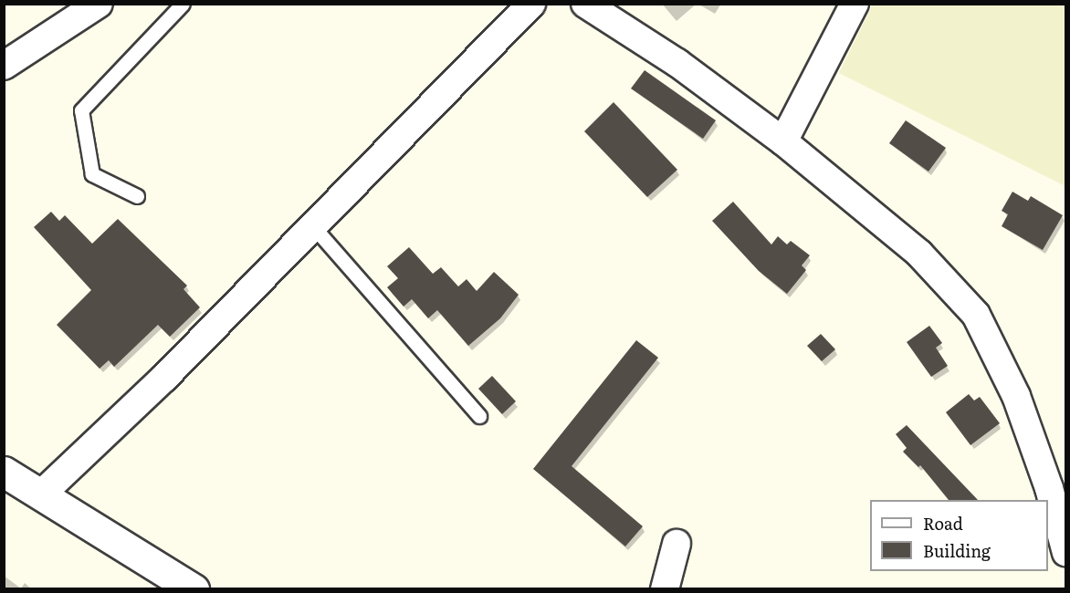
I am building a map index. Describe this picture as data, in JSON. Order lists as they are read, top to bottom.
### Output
{
  "legend": ["Road", "Building"]
}
